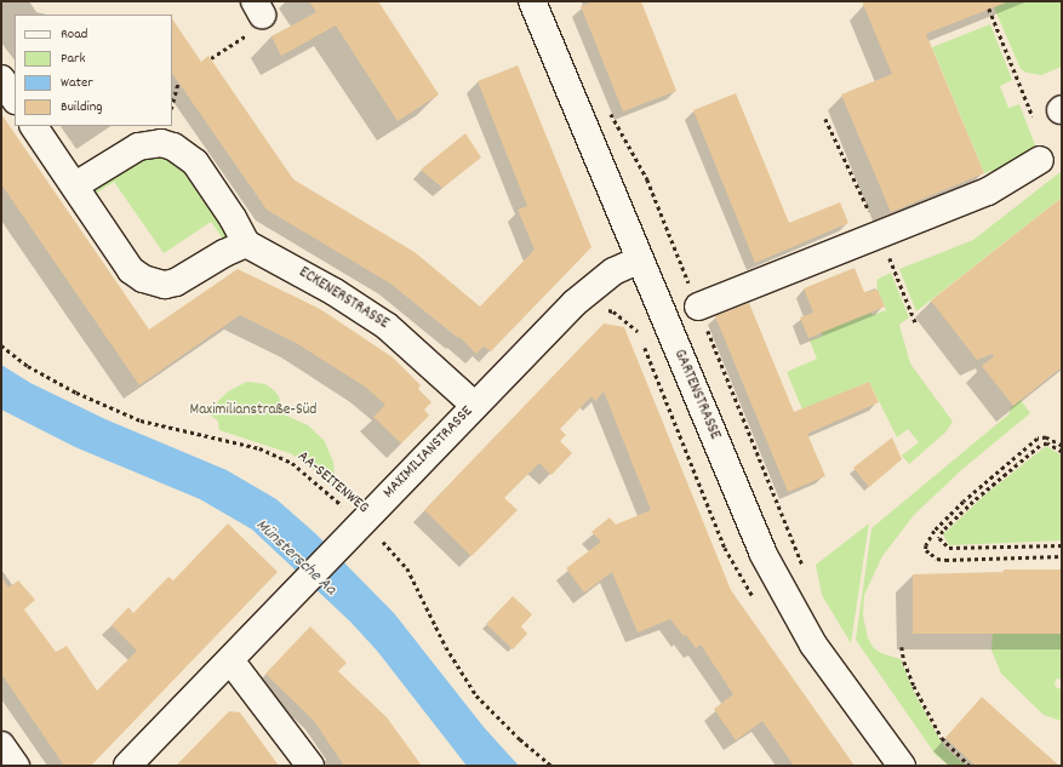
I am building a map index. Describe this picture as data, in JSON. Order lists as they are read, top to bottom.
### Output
{
  "streets": {
    "street": ["ECKENERSTRASSE", "GARTENSTRASSE", "MAXIMILIANSTRASSE"],
    "path": ["AA-SEITENWEG"]
  },
  "crossings": [
    ["ECKENERSTRASSE", "MAXIMILIANSTRASSE"],
    ["GARTENSTRASSE", "MAXIMILIANSTRASSE"],
    ["MAXIMILIANSTRASSE", "AA-SEITENWEG"]
  ],
  "water": ["Münstersche Aa"],
  "parks": ["Maximilianstraße-Süd"],
  "legend": [
    "Road",
    "Park",
    "Water",
    "Building"
  ]
}
